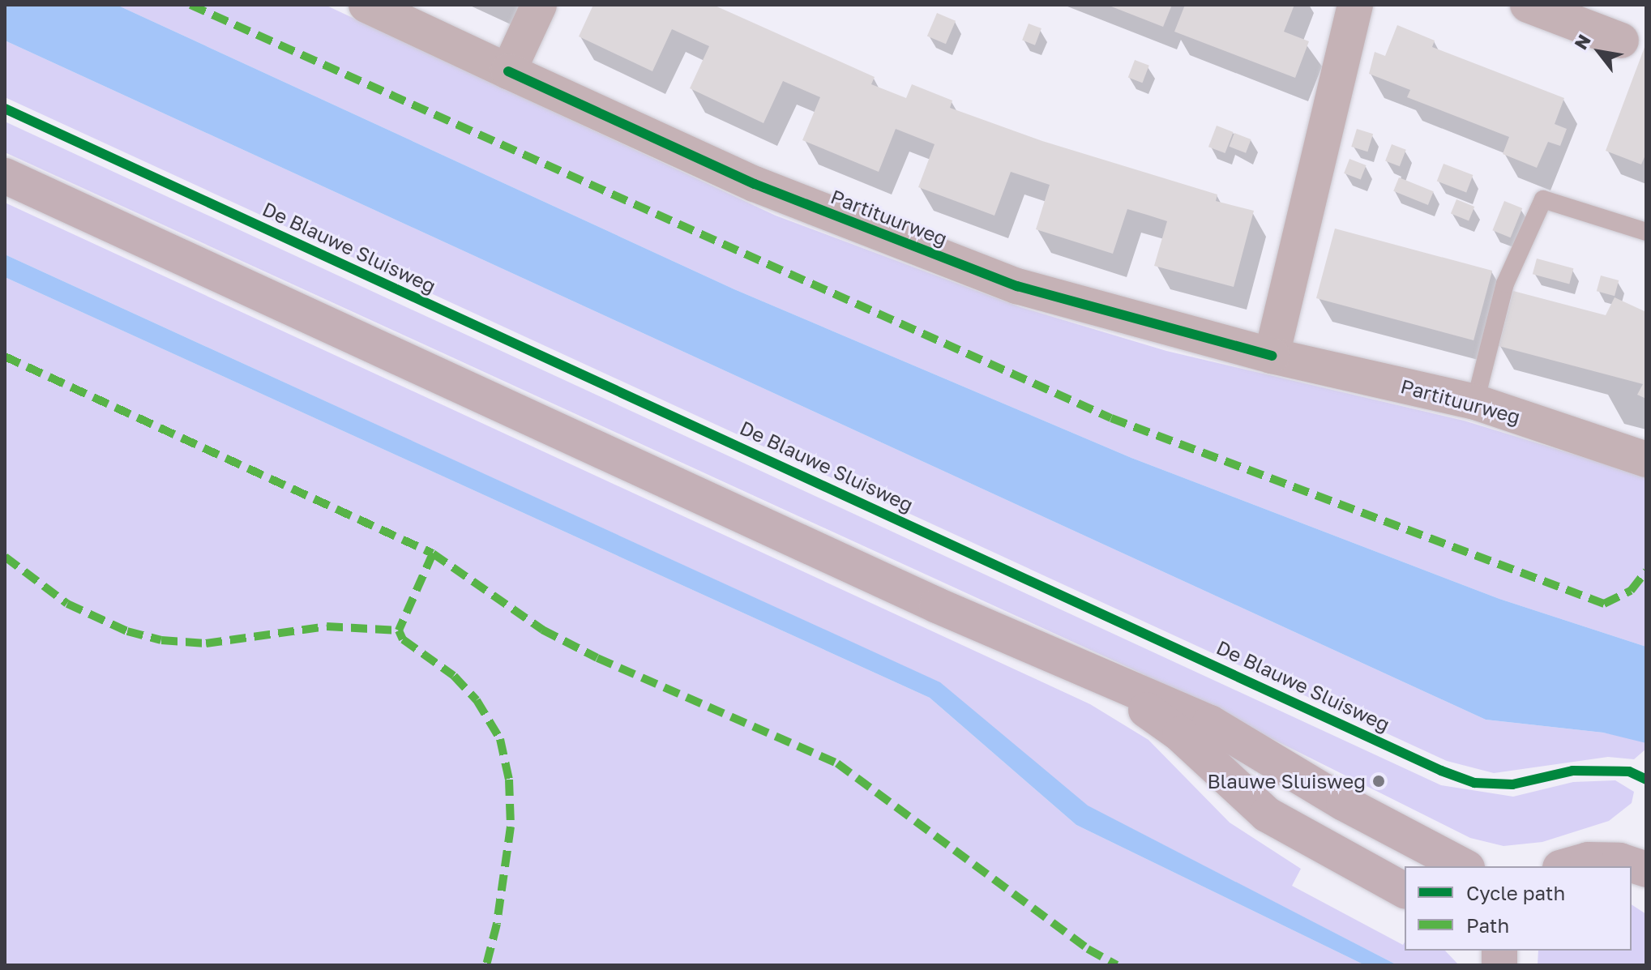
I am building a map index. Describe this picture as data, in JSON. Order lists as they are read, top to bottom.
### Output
{
  "streets": {
    "street": ["Partituurweg"],
    "cycle path": ["De Blauwe Sluisweg"]
  },
  "places": ["Blauwe Sluisweg"],
  "legend": ["Cycle path", "Path"],
  "north": "top left"
}
